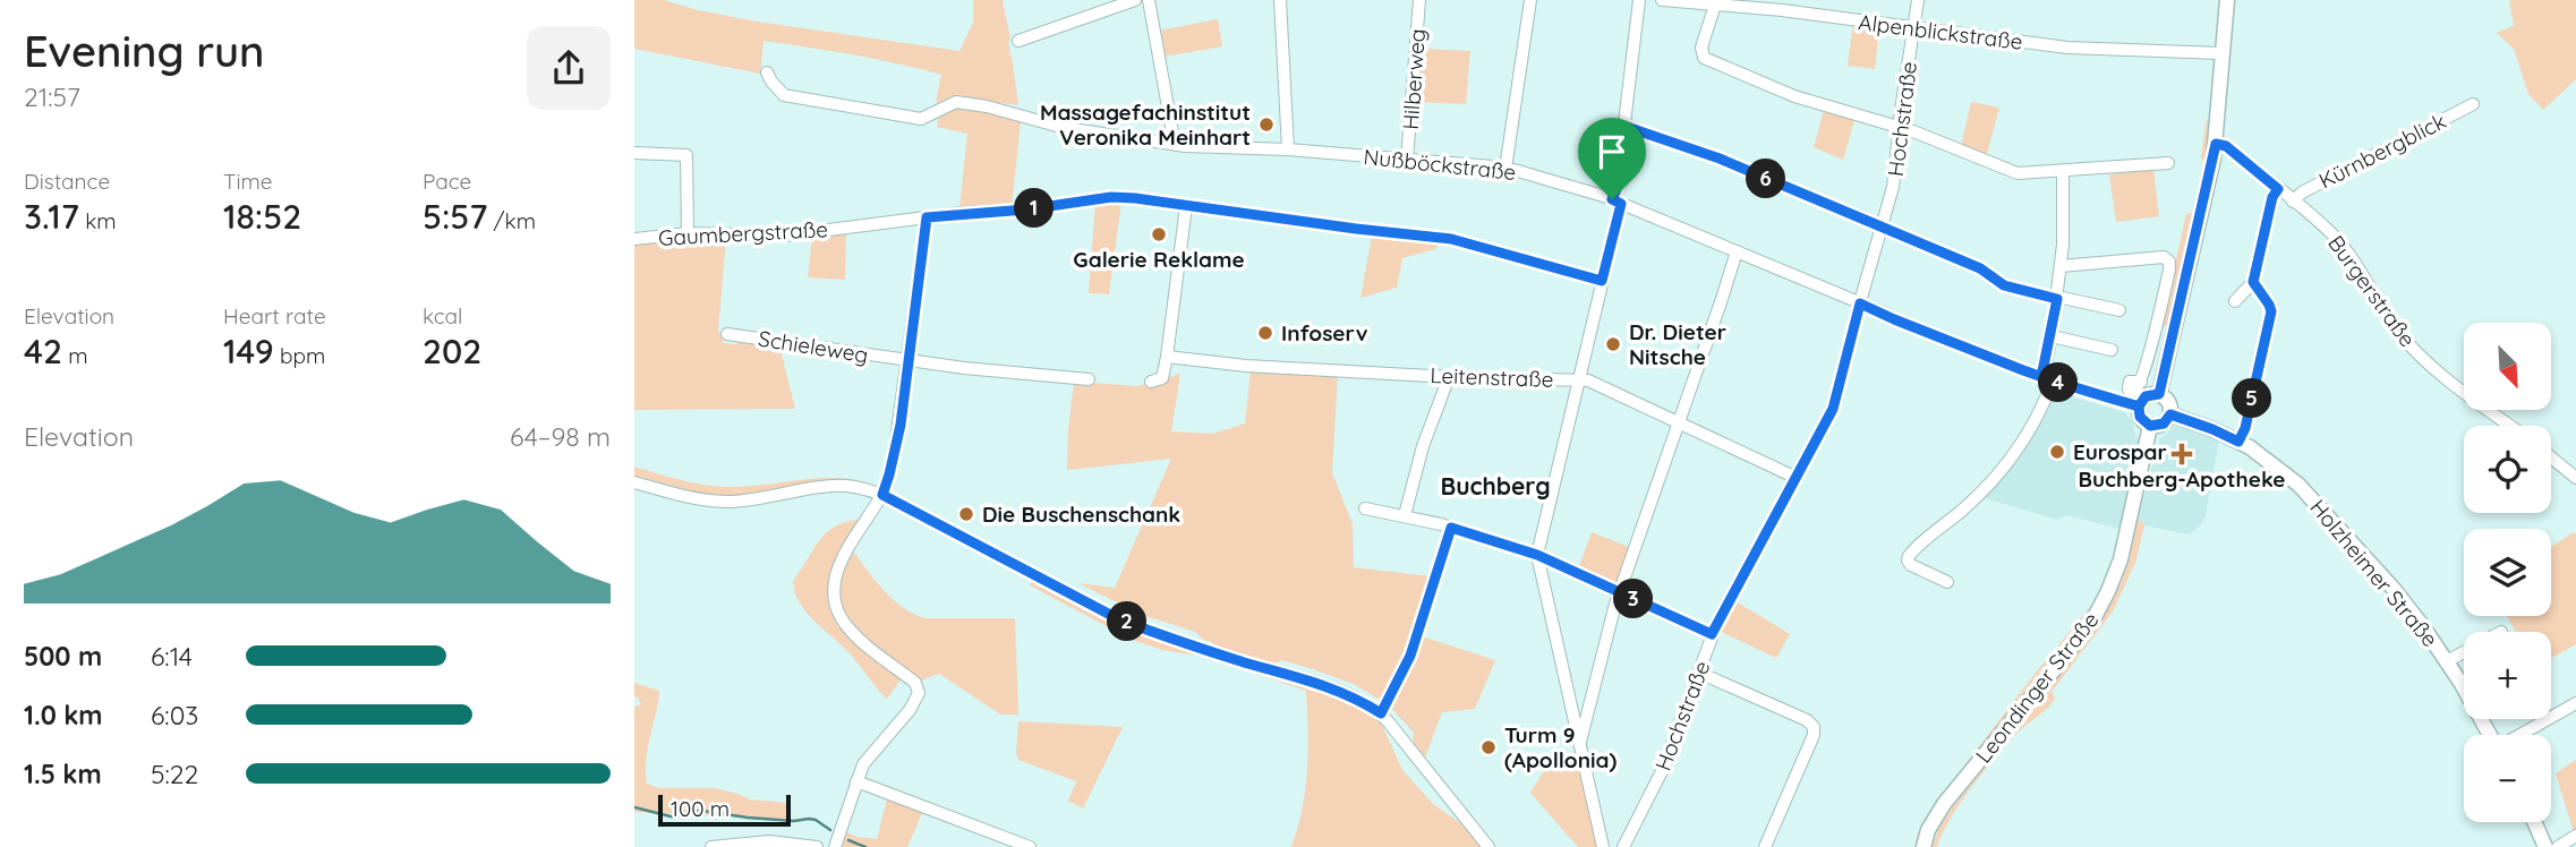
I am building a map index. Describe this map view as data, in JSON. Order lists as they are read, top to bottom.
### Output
{
  "streets": {
    "street": [
      "Alpenblickstraße",
      "Hilberweg",
      "Hochstraße",
      "Kürnbergblick",
      "Nußböckstraße",
      "Gaumbergstraße",
      "Burgerstraße",
      "Schieleweg",
      "Leitenstraße",
      "Holzheimer Straße",
      "Leondinger Straße"
    ]
  },
  "crossings": [
    ["Alpenblickstraße", "Hochstraße"],
    ["Hilberweg", "Nußböckstraße"],
    ["Hochstraße", "Nußböckstraße"],
    ["Hochstraße", "Leitenstraße"],
    ["Kürnbergblick", "Burgerstraße"],
    ["Nußböckstraße", "Holzheimer Straße"],
    ["Nußböckstraße", "Leondinger Straße"],
    ["Holzheimer Straße", "Leondinger Straße"]
  ],
  "districts": ["Buchberg"],
  "places": {
    "other": [
      "Massagefachinstitut Veronika Meinhart",
      "Galerie Reklame",
      "Infoserv",
      "Dr. Dieter Nitsche",
      "Eurospar",
      "Die Buschenschank",
      "Turm 9 (Apollonia)"
    ],
    "health": ["Buchberg-Apotheke"]
  },
  "scale_bar": "100 m",
  "north": "bottom right",
  "page": {
    "heading": ["Evening run", "21:57"],
    "stats": [
      ["Distance", "3.17 km"],
      ["Time", "18:52"],
      ["Pace", "5:57 /km"],
      ["Elevation", "42 m"],
      ["Heart rate", "149 bpm"],
      ["kcal", "202"]
    ],
    "pins": [
      "6",
      "1",
      "4",
      "5",
      "3",
      "2"
    ],
    "map_buttons": ["+", "−"],
    "chart": ["Elevation", "64–98 m"],
    "list": [
      {
        "name": "500 m",
        "note": "6:14"
      },
      {
        "name": "1.0 km",
        "note": "6:03"
      },
      {
        "name": "1.5 km",
        "note": "5:22"
      }
    ],
    "scale": "100 m"
  }
}
